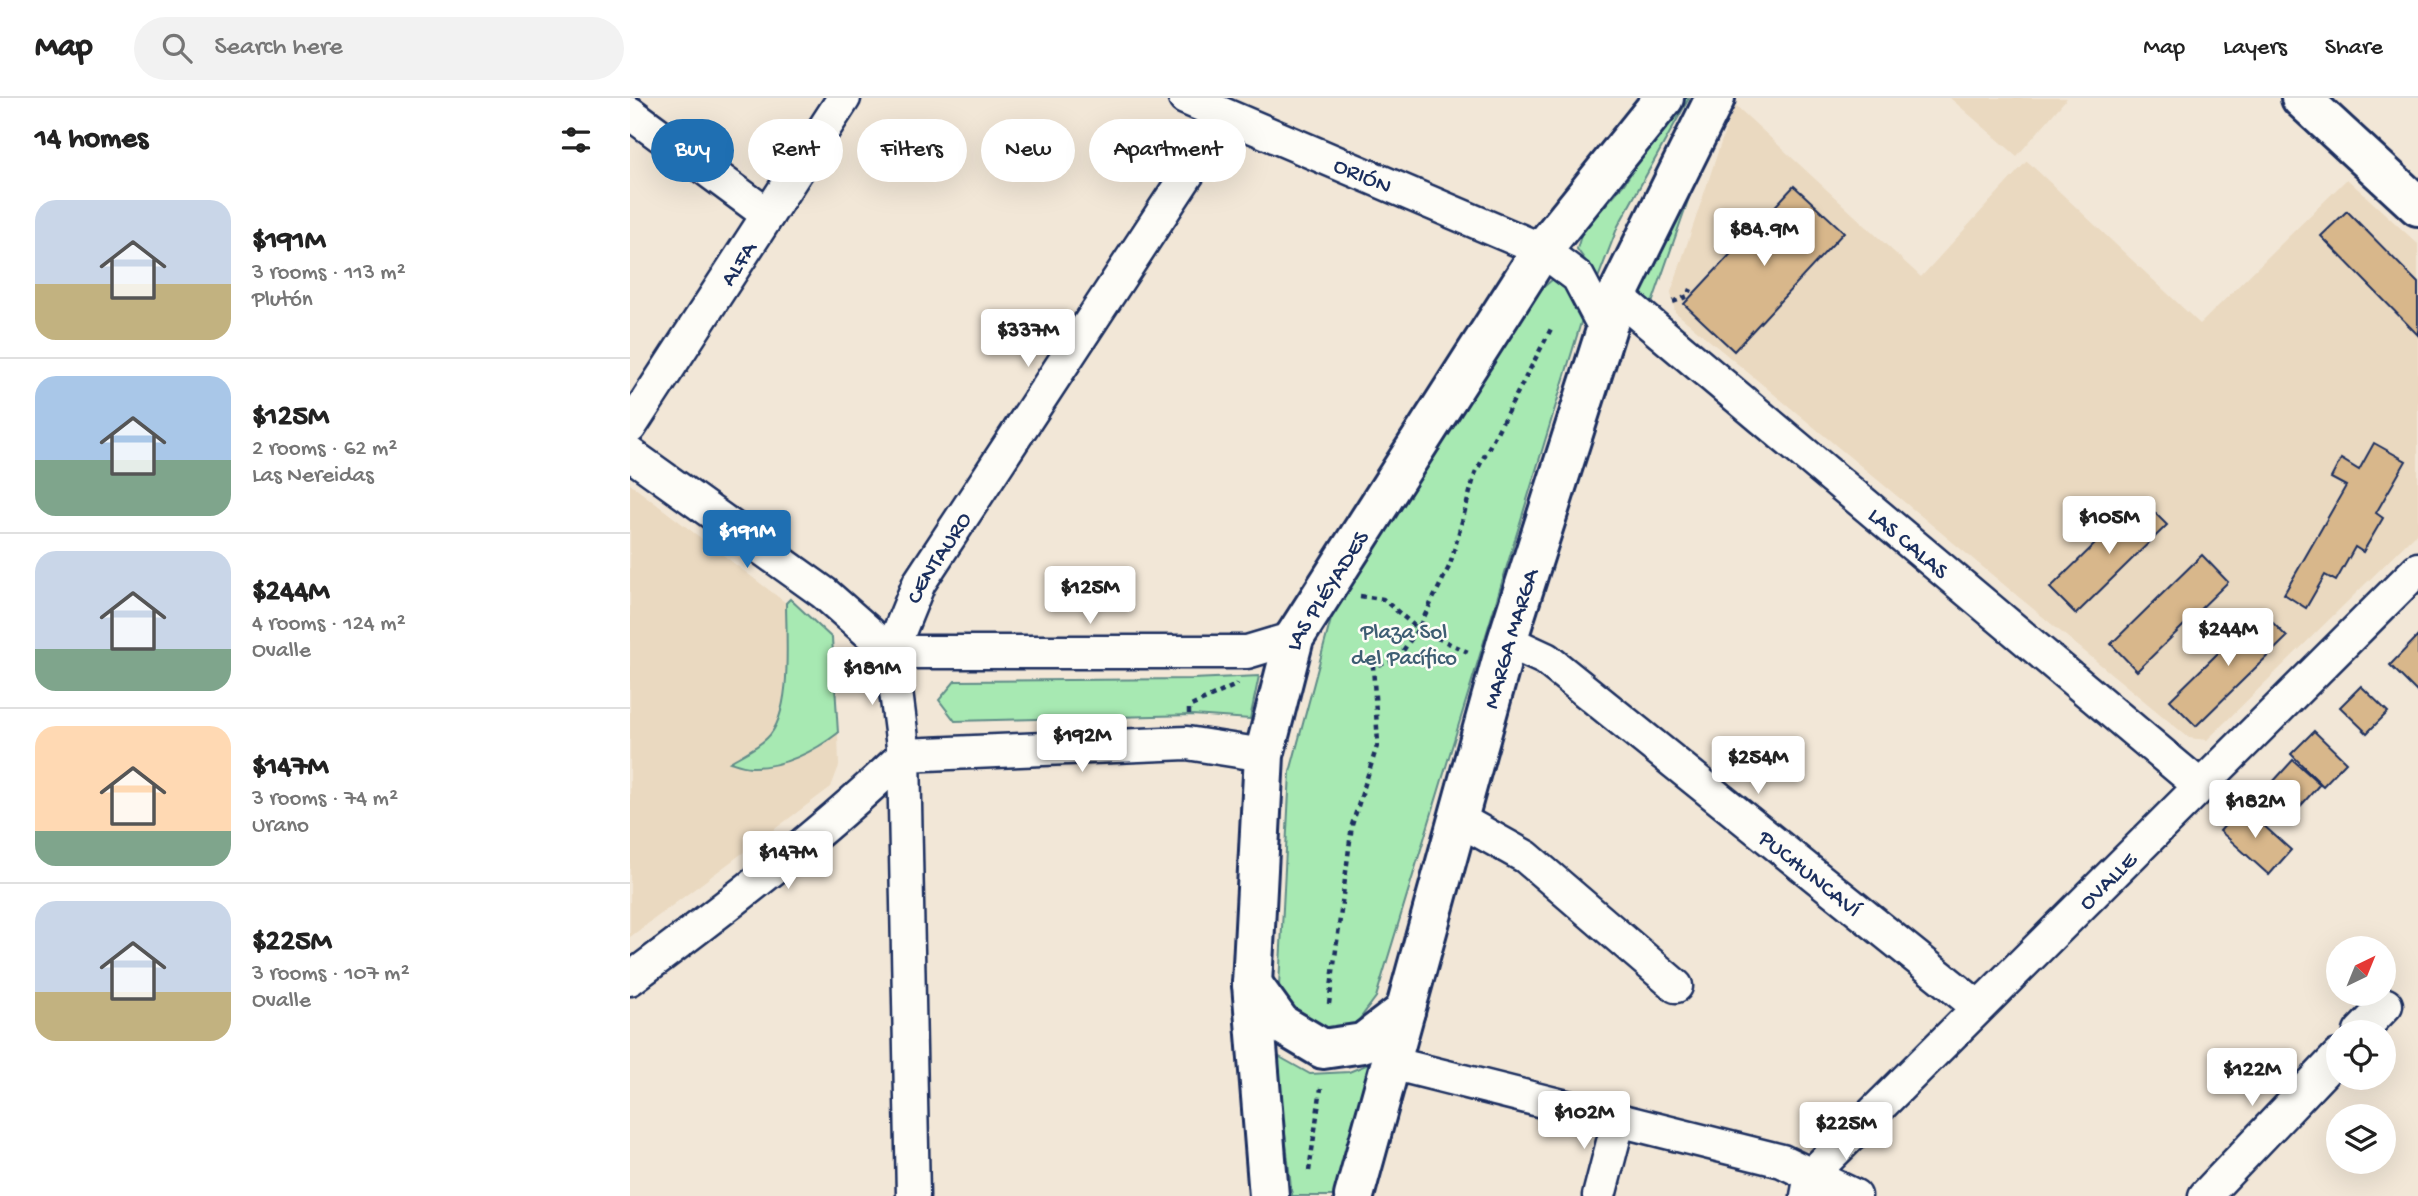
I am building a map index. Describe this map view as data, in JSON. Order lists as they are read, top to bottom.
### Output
{
  "streets": {
    "main road": ["LAS PLÉYADES", "MARGA MARGA"],
    "street": [
      "ORIÓN",
      "ALFA",
      "LAS CALAS",
      "CENTAURO",
      "PUCHUNCAVÍ",
      "OVALLE"
    ]
  },
  "crossings": [
    ["ORIÓN", "LAS CALAS"],
    ["ORIÓN", "CENTAURO"],
    ["ORIÓN", "LAS PLÉYADES"],
    ["ORIÓN", "MARGA MARGA"],
    ["LAS CALAS", "MARGA MARGA"],
    ["LAS CALAS", "OVALLE"],
    ["MARGA MARGA", "PUCHUNCAVÍ"],
    ["PUCHUNCAVÍ", "OVALLE"]
  ],
  "parks": ["Plaza Sol del Pacífico"],
  "north": "top right",
  "page": {
    "header": "Map",
    "search": "Search here",
    "nav": ["Map", "Layers", "Share"],
    "heading": "14 homes",
    "chip": [
      "Buy",
      "Rent",
      "Filters",
      "New",
      "Apartment"
    ],
    "list": [
      {
        "name": "$191M",
        "note": "3 rooms · 113 m² · Plutón"
      },
      {
        "name": "$125M",
        "note": "2 rooms · 62 m² · Las Nereidas"
      },
      {
        "name": "$244M",
        "note": "4 rooms · 124 m² · Ovalle"
      },
      {
        "name": "$147M",
        "note": "3 rooms · 74 m² · Urano"
      },
      {
        "name": "$225M",
        "note": "3 rooms · 107 m² · Ovalle"
      }
    ],
    "price": [
      "$84.9M",
      "$337M",
      "$105M",
      "$191M",
      "$125M",
      "$244M",
      "$181M",
      "$192M",
      "$254M",
      "$182M",
      "$147M",
      "$122M",
      "$102M",
      "$225M"
    ]
  }
}
